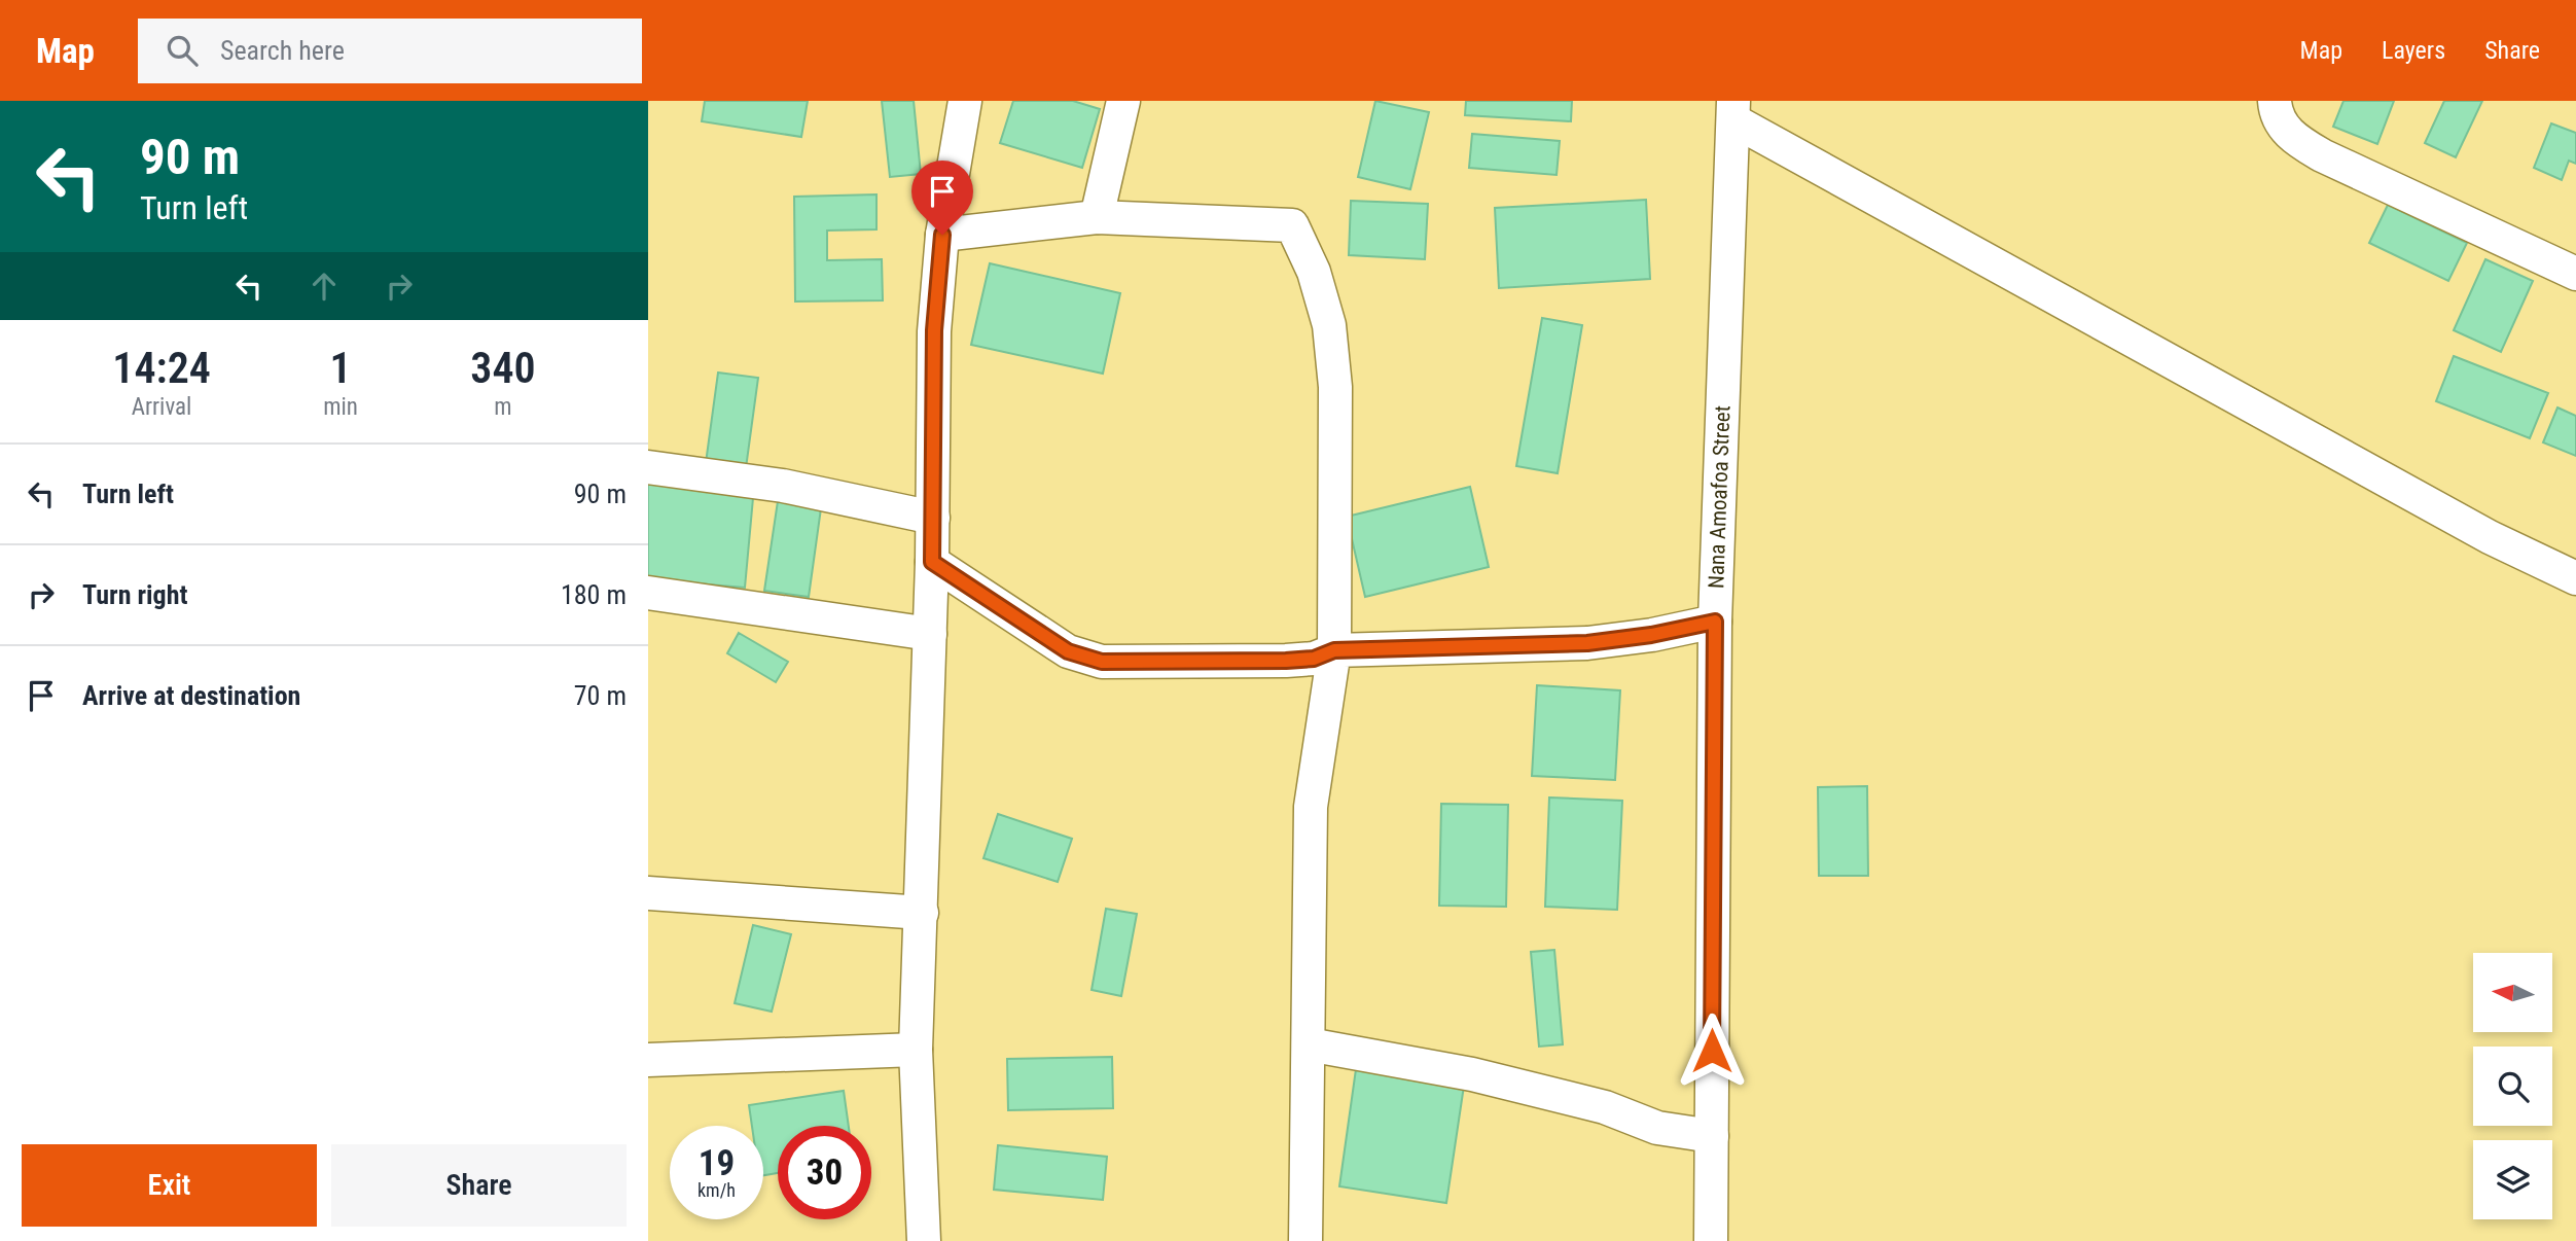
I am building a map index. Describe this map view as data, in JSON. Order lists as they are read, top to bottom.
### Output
{
  "streets": {
    "street": ["Nana Amoafoa Street"]
  },
  "north": "left",
  "page": {
    "header": "Map",
    "search": "Search here",
    "nav": ["Map", "Layers", "Share"],
    "turn": ["90 m", "Turn left"],
    "eta": [
      "14:24",
      "Arrival",
      "1",
      "min",
      "340",
      "m"
    ],
    "list": [
      {
        "name": "Turn left",
        "value": "90 m"
      },
      {
        "name": "Turn right",
        "value": "180 m"
      },
      {
        "name": "Arrive at destination",
        "value": "70 m"
      }
    ],
    "speed": "19 km/h",
    "limit": "30",
    "buttons": ["Exit", "Share"]
  }
}
